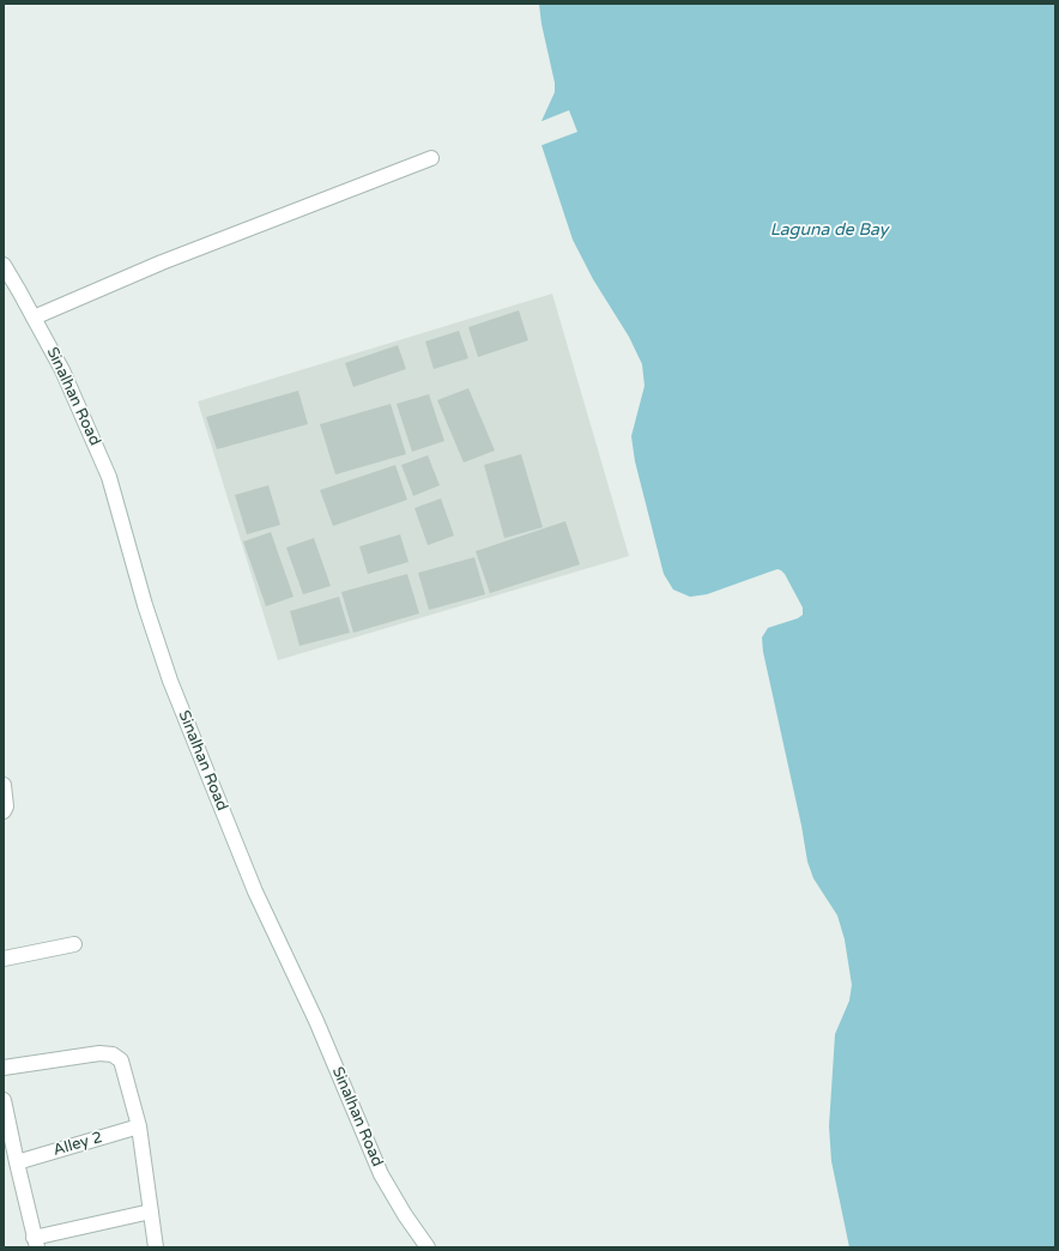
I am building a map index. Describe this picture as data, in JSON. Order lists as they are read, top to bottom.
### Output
{
  "streets": {
    "street": ["Sinalhan Road", "Alley 2"]
  },
  "water": ["Laguna de Bay"]
}
